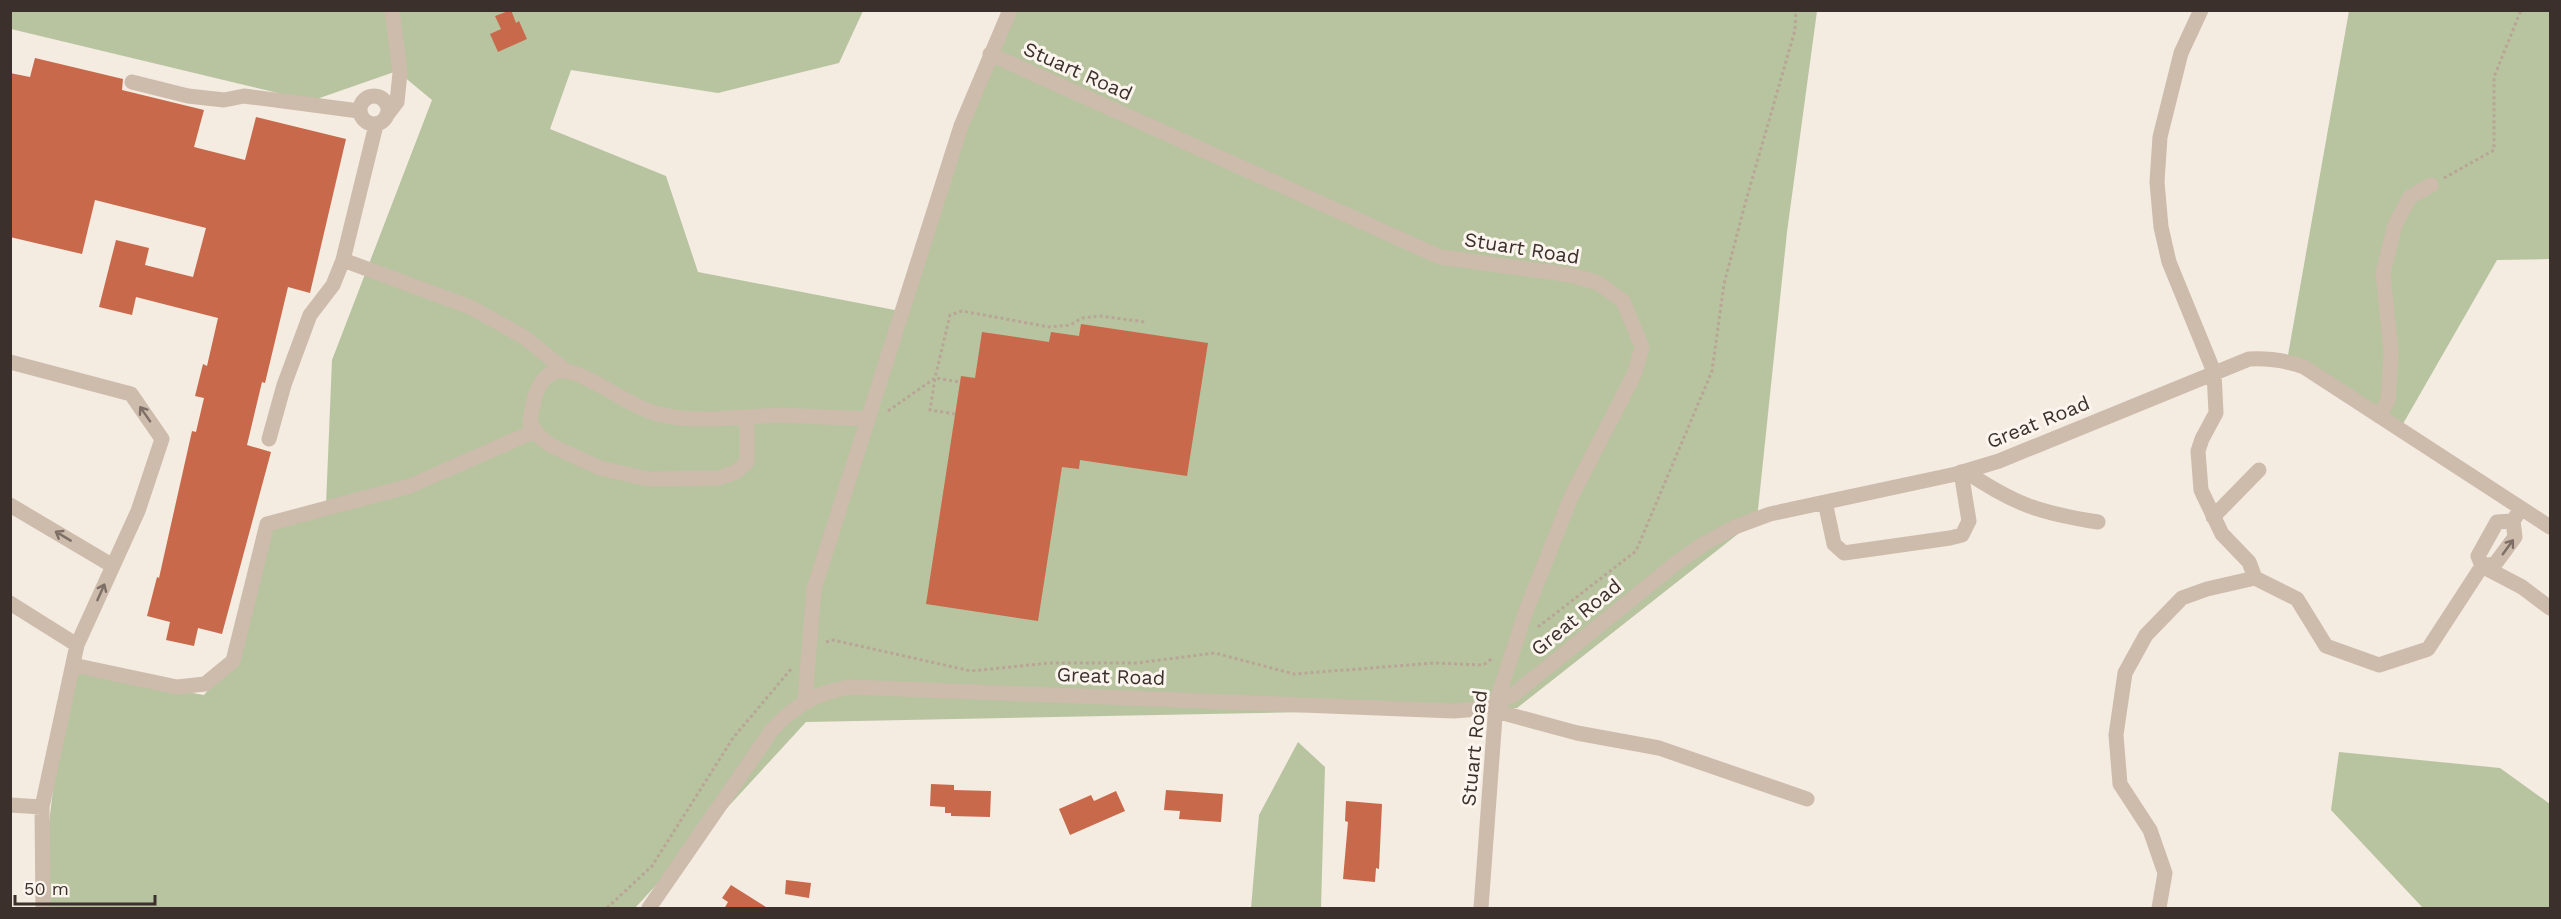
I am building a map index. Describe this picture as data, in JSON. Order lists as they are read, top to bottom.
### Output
{
  "streets": {
    "street": ["Stuart Road", "Great Road"]
  },
  "crossings": [
    ["Stuart Road", "Great Road"]
  ],
  "scale_bar": "50 m"
}
